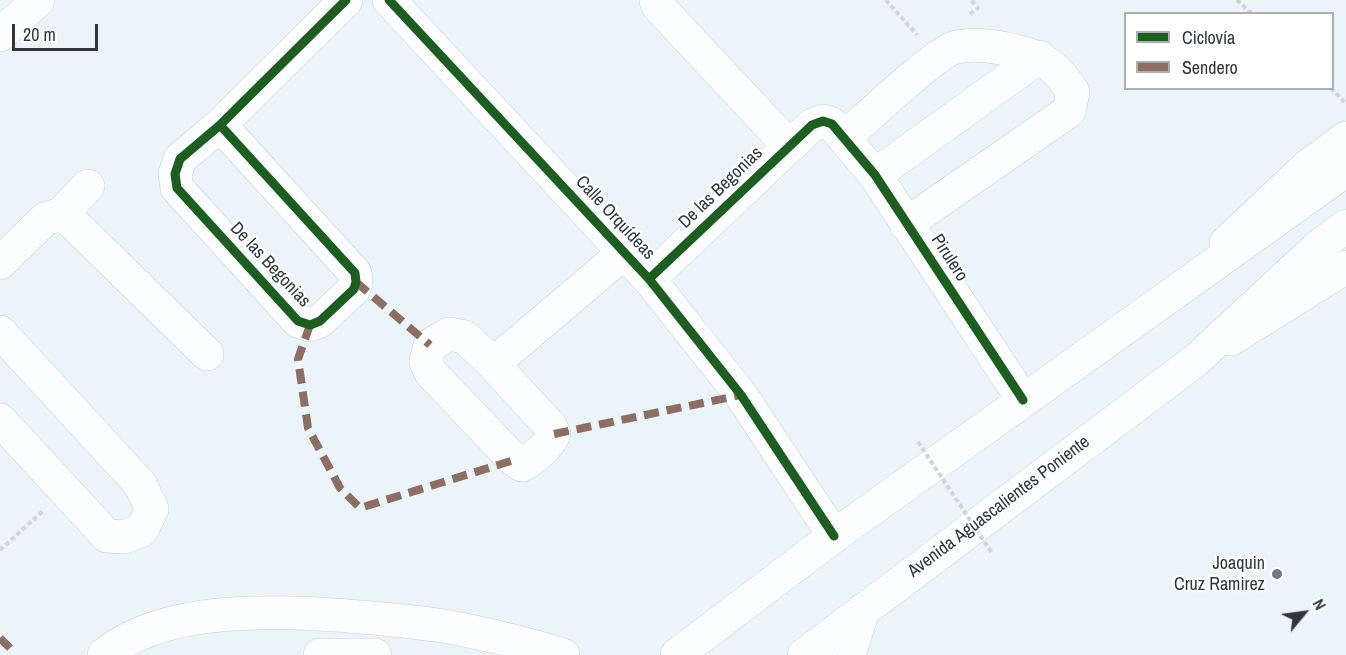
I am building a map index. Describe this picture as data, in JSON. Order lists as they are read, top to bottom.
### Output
{
  "streets": {
    "street": [
      "De las Begonias",
      "Calle Orquídeas",
      "Pirulero",
      "Avenida Aguascalientes Poniente"
    ]
  },
  "crossings": [
    ["De las Begonias", "Calle Orquídeas"],
    ["De las Begonias", "Pirulero"]
  ],
  "places": ["Joaquin Cruz Ramirez"],
  "legend": ["Ciclovía", "Sendero"],
  "scale_bar": "20 m",
  "north": "top right"
}
